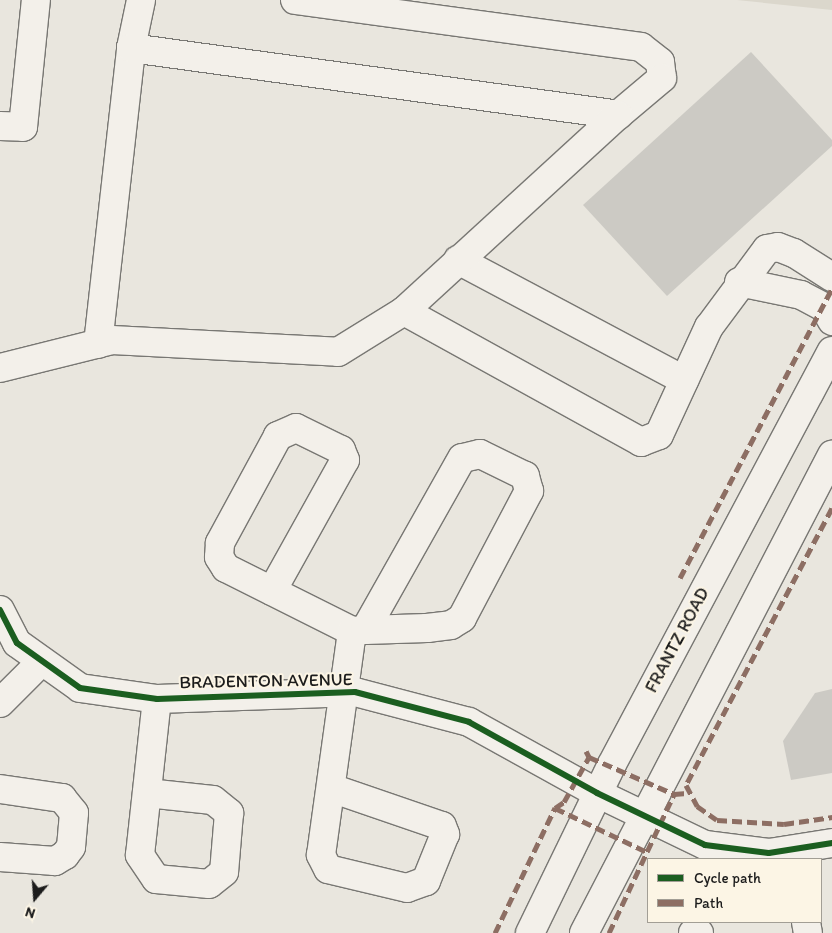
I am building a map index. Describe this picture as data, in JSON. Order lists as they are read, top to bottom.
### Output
{
  "streets": {
    "main road": ["FRANTZ ROAD", "BRADENTON AVENUE"]
  },
  "crossings": [
    ["FRANTZ ROAD", "BRADENTON AVENUE"]
  ],
  "legend": ["Cycle path", "Path"],
  "north": "bottom"
}
